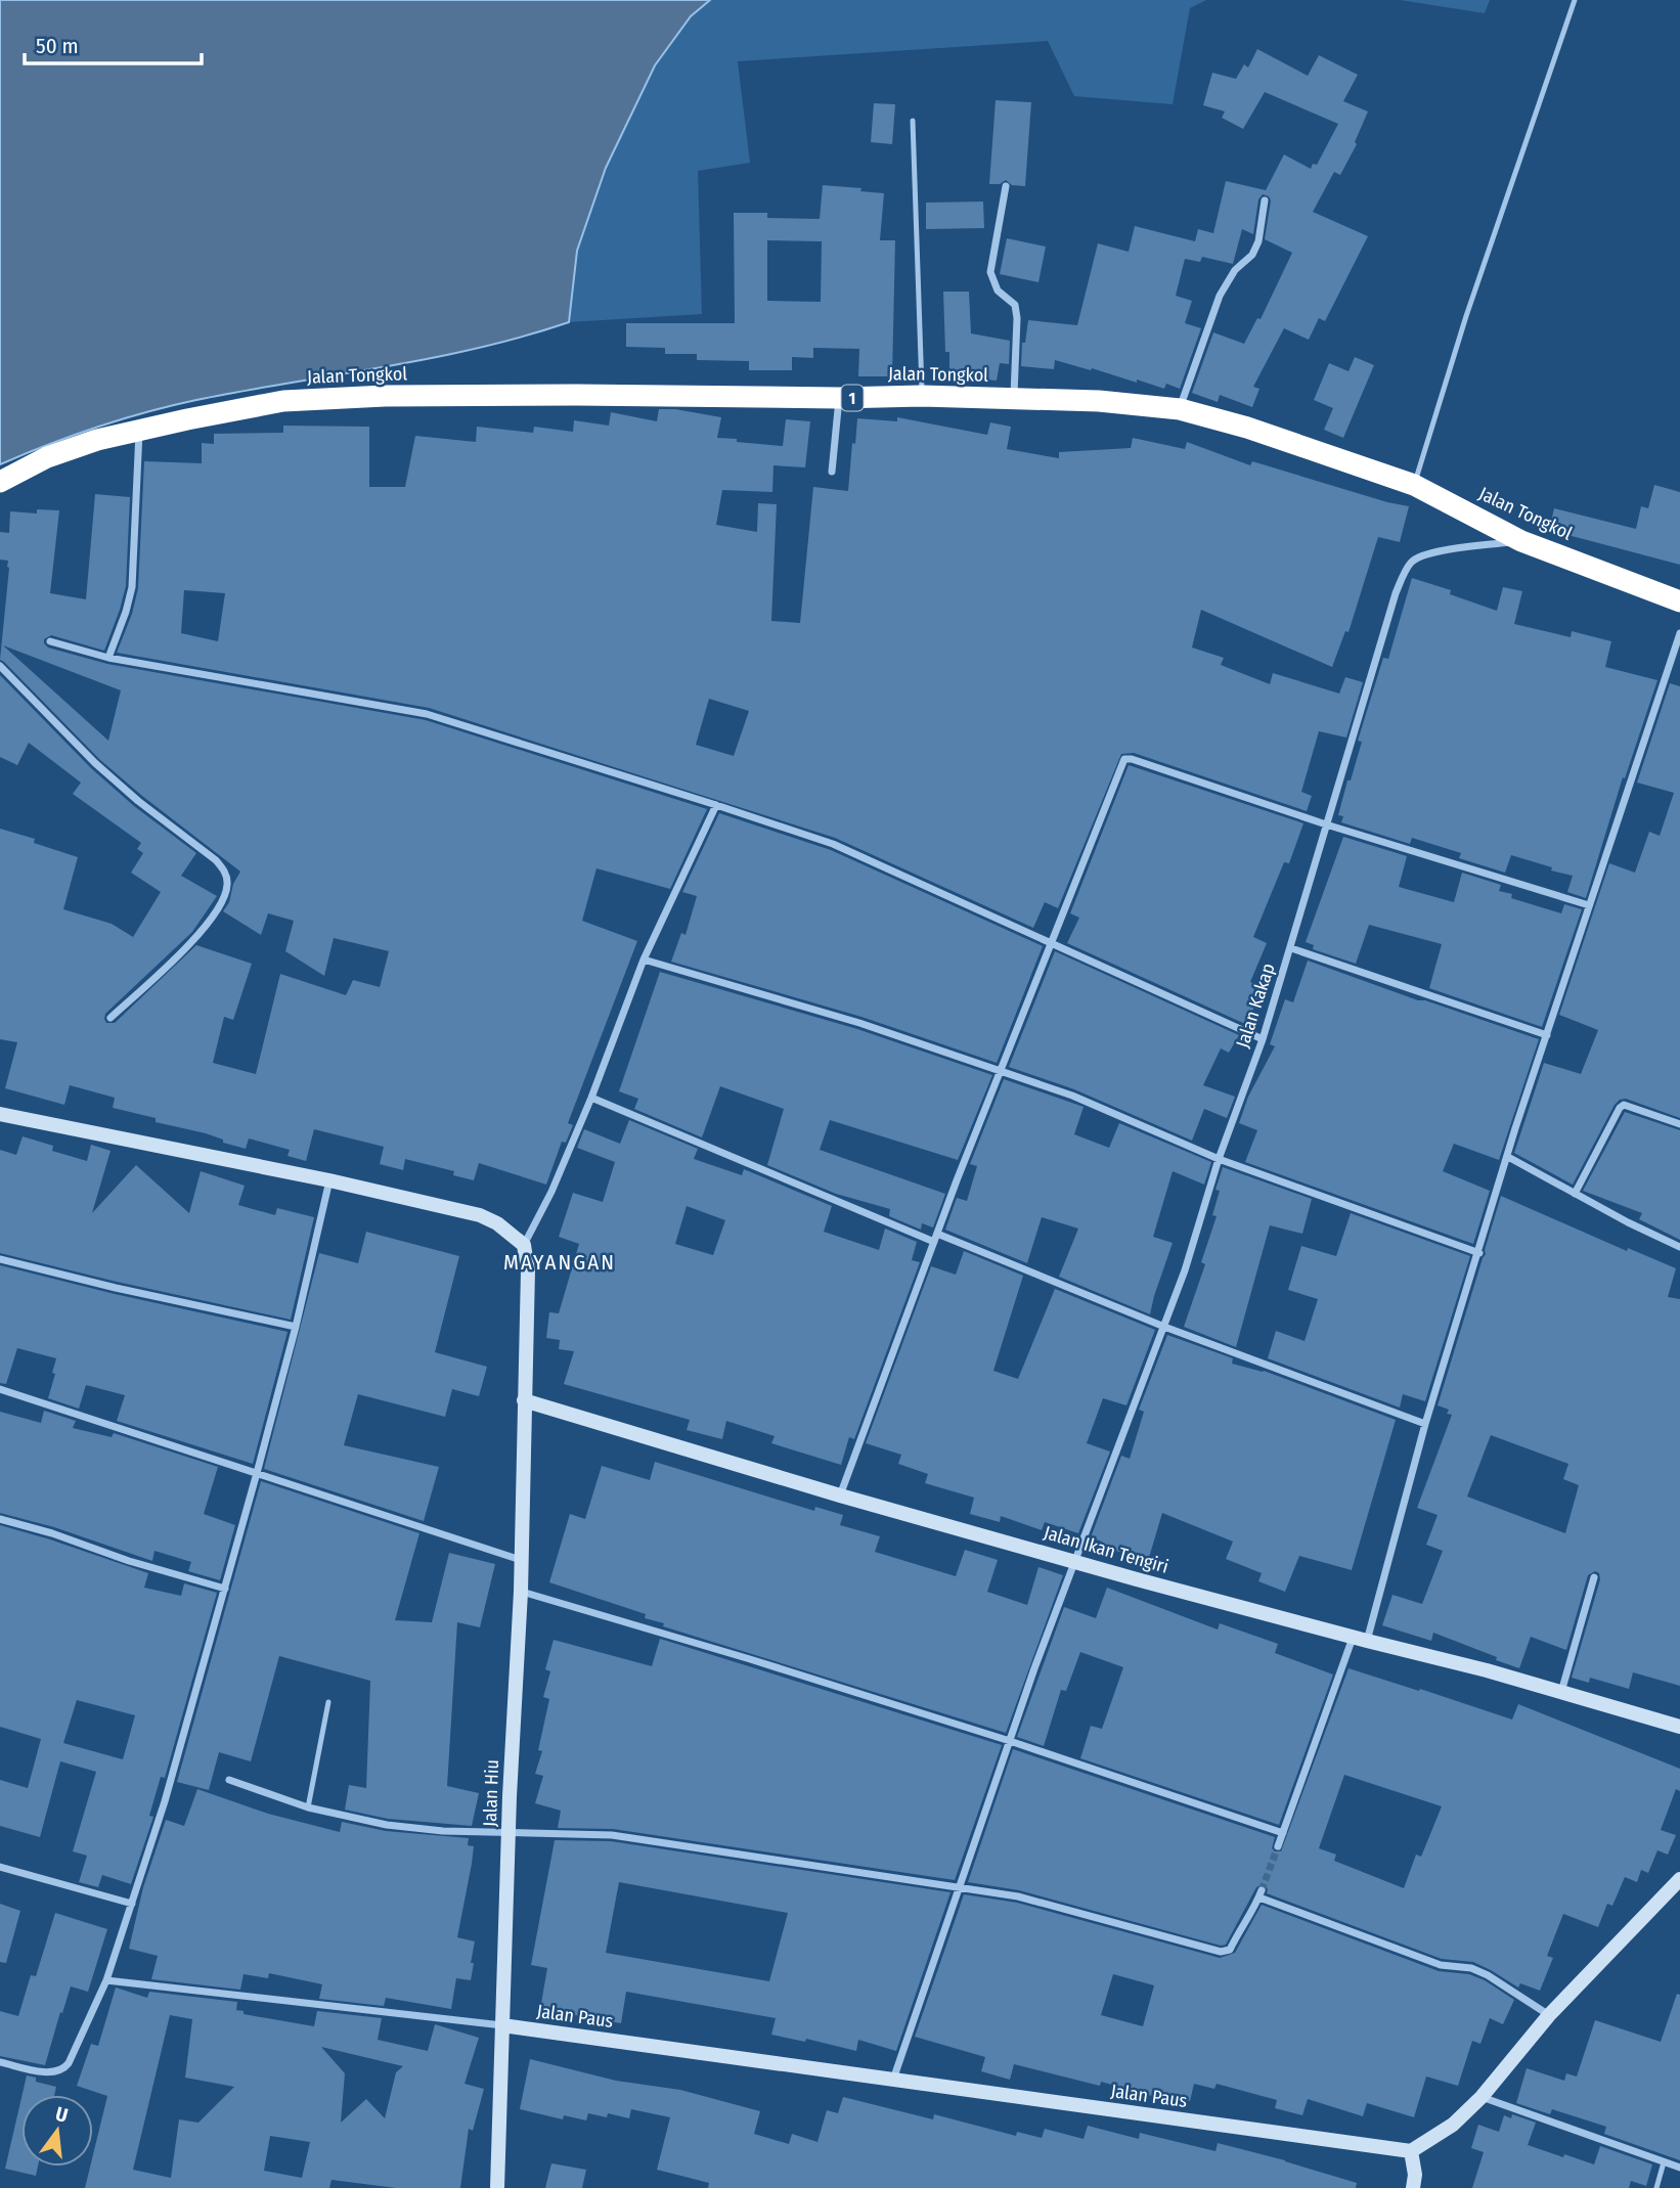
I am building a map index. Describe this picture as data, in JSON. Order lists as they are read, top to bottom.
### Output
{
  "streets": {
    "highway": ["Jalan Tongkol", "1"],
    "street": [
      "Jalan Kakap",
      "Jalan Ikan Tengiri",
      "Jalan Hiu",
      "Jalan Paus"
    ]
  },
  "crossings": [
    ["Jalan Tongkol", "Jalan Kakap"],
    ["Jalan Kakap", "Jalan Ikan Tengiri"],
    ["Jalan Kakap", "Jalan Paus"],
    ["Jalan Ikan Tengiri", "Jalan Hiu"],
    ["Jalan Hiu", "Jalan Paus"]
  ],
  "districts": ["MAYANGAN"],
  "scale_bar": "50 m",
  "north": "top"
}
